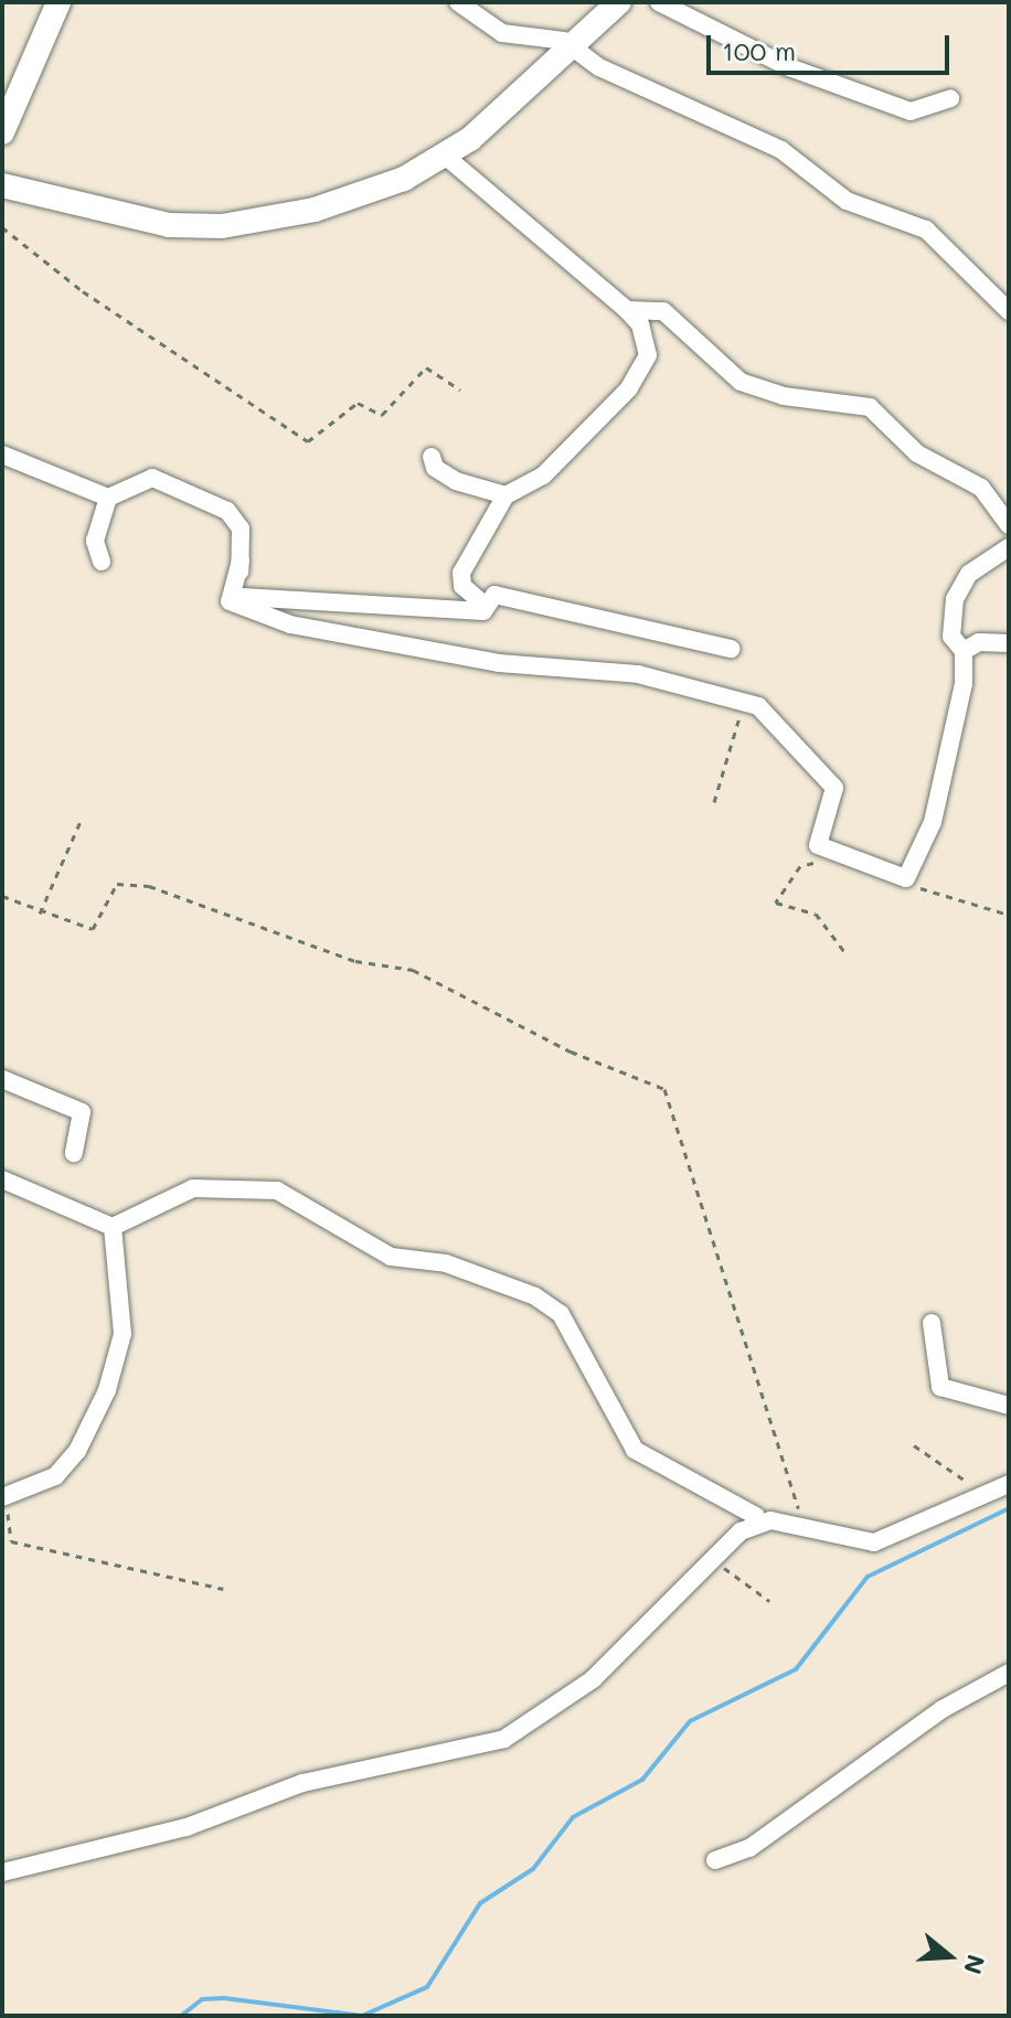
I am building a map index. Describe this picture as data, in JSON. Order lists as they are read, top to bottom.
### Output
{
  "scale_bar": "100 m",
  "north": "right"
}
